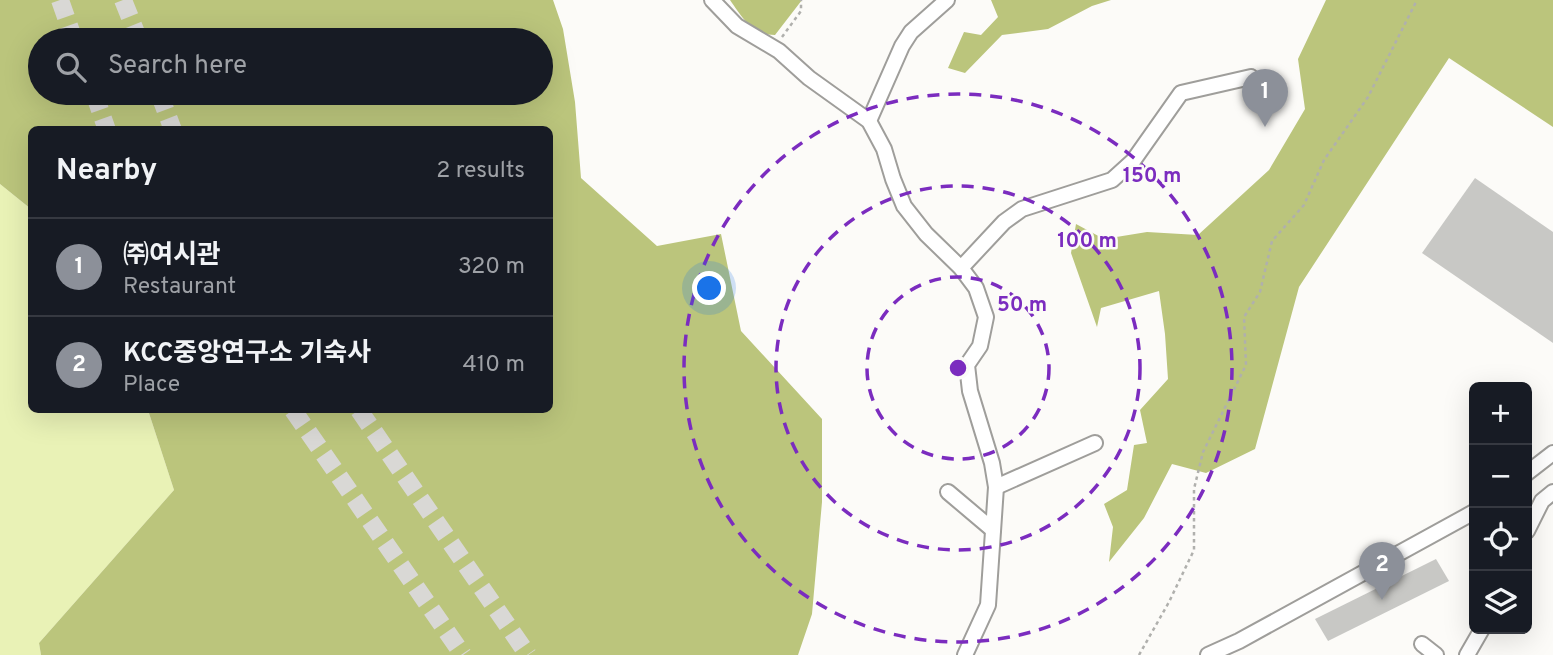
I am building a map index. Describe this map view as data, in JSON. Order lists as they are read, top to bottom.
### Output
{
  "page": {
    "search": "Search here",
    "pins": ["1", "2"],
    "heading": ["Nearby", "2 results"],
    "list": [
      {
        "mark": "1",
        "name": "㈜여시관",
        "note": "Restaurant",
        "value": "320 m"
      },
      {
        "mark": "2",
        "name": "KCC중앙연구소 기숙사",
        "note": "Place",
        "value": "410 m"
      }
    ],
    "map_buttons": ["+", "−"]
  },
  "rings": ["150 m", "100 m", "50 m"]
}
